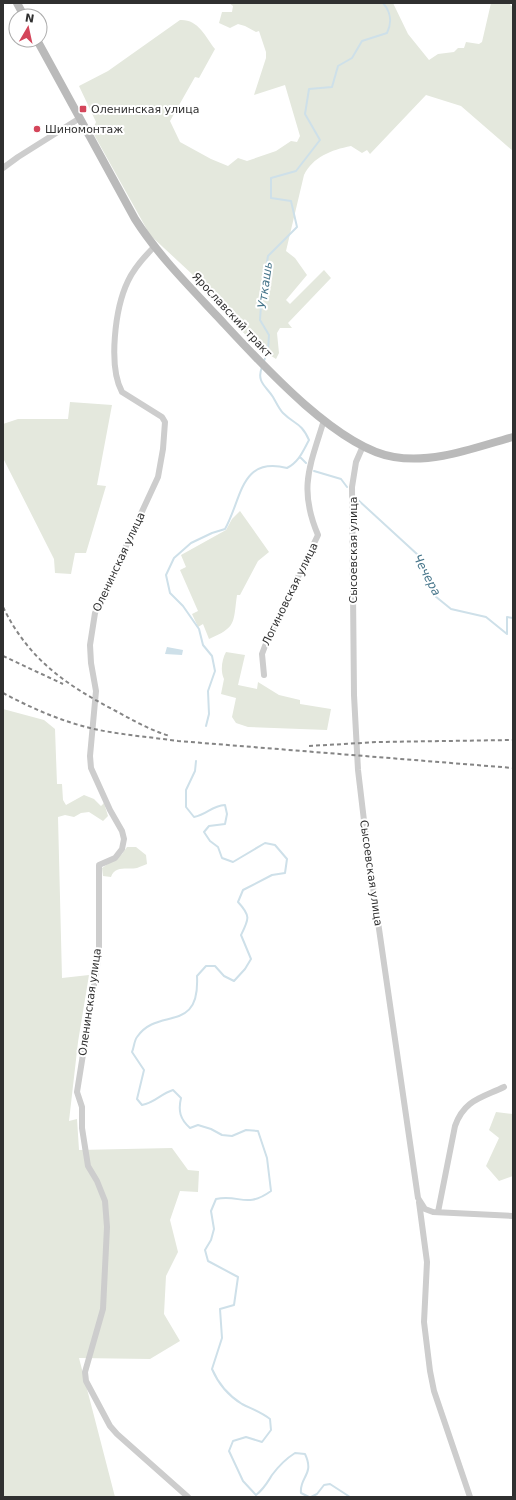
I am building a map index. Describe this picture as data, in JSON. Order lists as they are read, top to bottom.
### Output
{
  "streets": {
    "street": [
      "Ярославский тракт",
      "Сысоевская улица",
      "Оленинская улица",
      "Логиновская улица"
    ]
  },
  "crossings": [
    ["Ярославский тракт", "Сысоевская улица"],
    ["Ярославский тракт", "Оленинская улица"],
    ["Ярославский тракт", "Логиновская улица"]
  ],
  "water": ["Уткашь", "Чечера"],
  "places": {
    "transit": ["Оленинская улица"],
    "other": ["Шиномонтаж"]
  },
  "north": "top"
}
